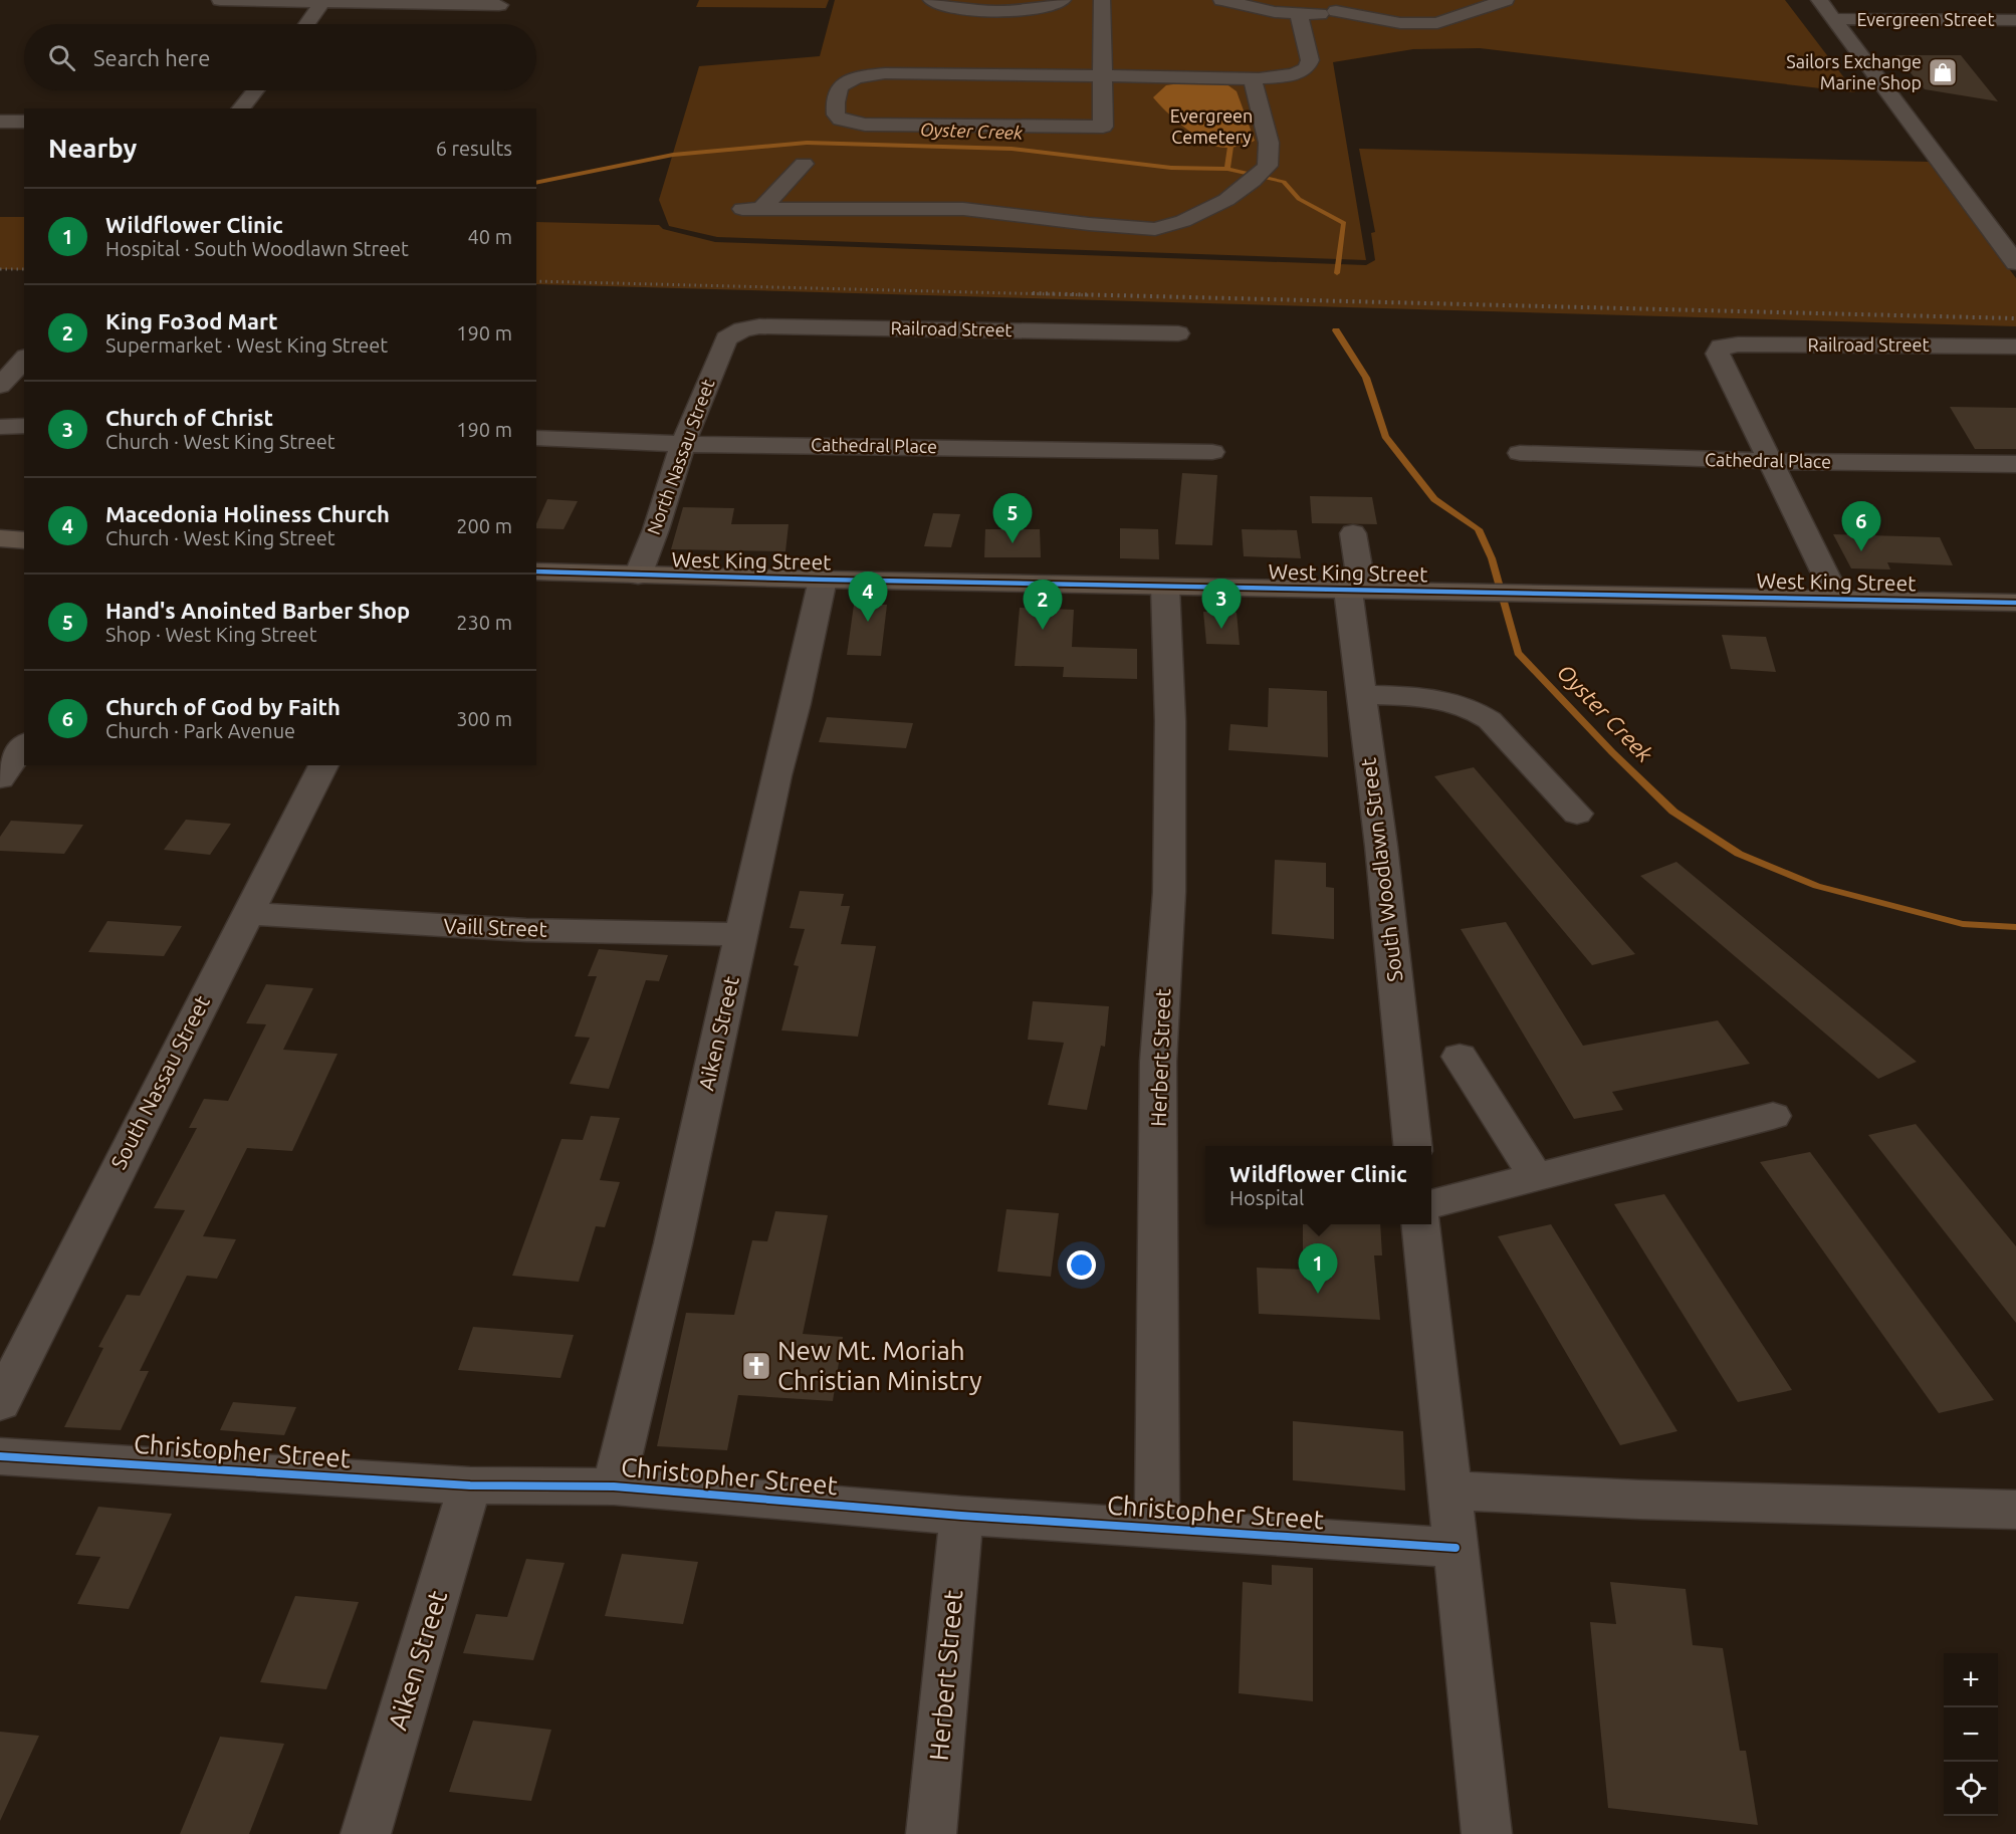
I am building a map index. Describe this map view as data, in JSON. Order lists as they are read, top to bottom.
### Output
{
  "streets": {
    "main road": ["West King Street"],
    "street": [
      "Evergreen Street",
      "Railroad Street",
      "Cathedral Place",
      "North Nassau Street",
      "South Woodlawn Street",
      "Vaill Street",
      "Aiken Street",
      "Herbert Street",
      "South Nassau Street",
      "Christopher Street"
    ]
  },
  "crossings": [
    ["Railroad Street", "Cathedral Place"],
    ["Railroad Street", "North Nassau Street"],
    ["Cathedral Place", "North Nassau Street"],
    ["North Nassau Street", "West King Street"],
    ["West King Street", "South Woodlawn Street"],
    ["West King Street", "Aiken Street"],
    ["West King Street", "Herbert Street"],
    ["Vaill Street", "Aiken Street"],
    ["Vaill Street", "South Nassau Street"],
    ["Aiken Street", "Christopher Street"],
    ["Herbert Street", "Christopher Street"]
  ],
  "water": ["Oyster Creek"],
  "parks": ["Evergreen Cemetery"],
  "places": {
    "shop": ["Sailors Exchange Marine Shop"],
    "church": ["New Mt. Moriah Christian Ministry"]
  },
  "page": {
    "search": "Search here",
    "heading": ["Nearby", "6 results"],
    "list": [
      {
        "mark": "1",
        "name": "Wildflower Clinic",
        "note": "Hospital · South Woodlawn Street",
        "value": "40 m"
      },
      {
        "mark": "2",
        "name": "King Fo3od Mart",
        "note": "Supermarket · West King Street",
        "value": "190 m"
      },
      {
        "mark": "3",
        "name": "Church of Christ",
        "note": "Church · West King Street",
        "value": "190 m"
      },
      {
        "mark": "4",
        "name": "Macedonia Holiness Church",
        "note": "Church · West King Street",
        "value": "200 m"
      },
      {
        "mark": "5",
        "name": "Hand's Anointed Barber Shop",
        "note": "Shop · West King Street",
        "value": "230 m"
      },
      {
        "mark": "6",
        "name": "Church of God by Faith",
        "note": "Church · Park Avenue",
        "value": "300 m"
      }
    ],
    "pins": [
      "5",
      "6",
      "4",
      "3",
      "2",
      "1"
    ],
    "popup": ["Wildflower Clinic", "Hospital"],
    "map_buttons": ["+", "−"]
  }
}
